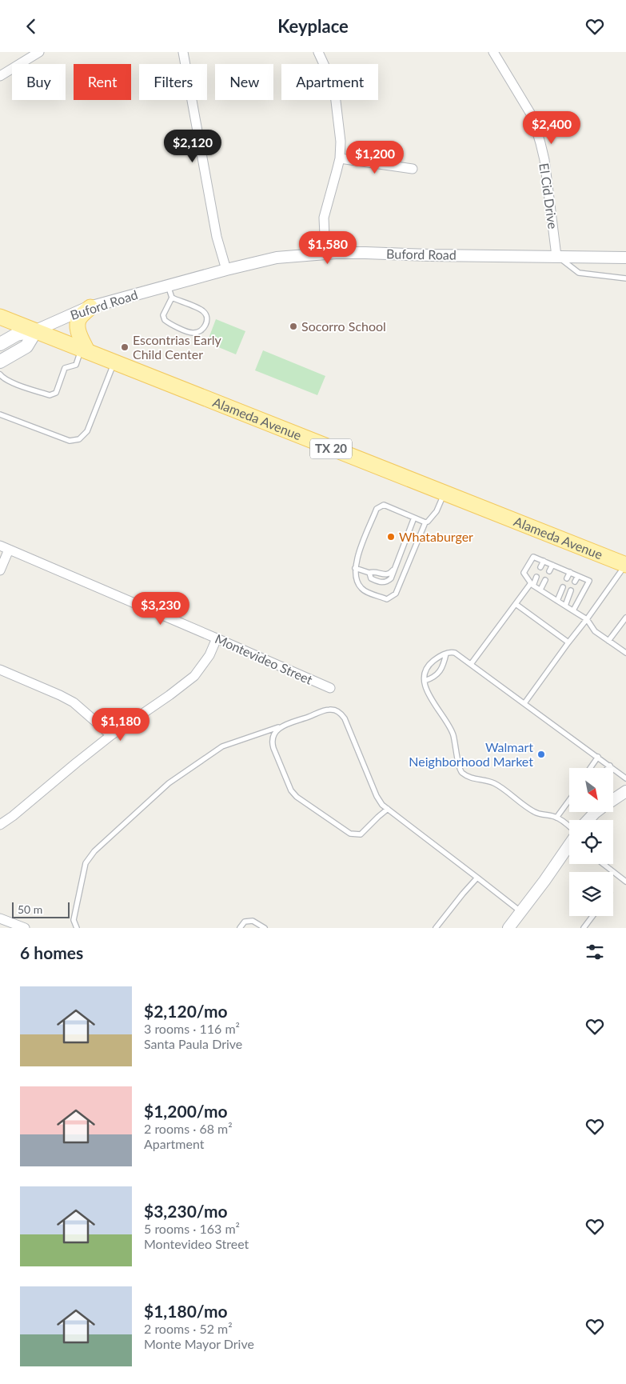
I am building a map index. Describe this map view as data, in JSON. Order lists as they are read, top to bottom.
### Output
{
  "streets": {
    "main road": ["Alameda Avenue", "TX 20"],
    "street": ["El Cid Drive", "Buford Road", "Montevideo Street"]
  },
  "crossings": [
    ["El Cid Drive", "Buford Road"],
    ["Buford Road", "Alameda Avenue"]
  ],
  "places": [
    "Socorro School",
    "Escontrias Early Child Center",
    "Whataburger",
    "Walmart Neighborhood Market"
  ],
  "scale_bar": "50 m",
  "north": "bottom right",
  "page": {
    "header": "Keyplace",
    "chip": [
      "Buy",
      "Rent",
      "Filters",
      "New",
      "Apartment"
    ],
    "price": [
      "$2,400",
      "$2,120",
      "$1,200",
      "$1,580",
      "$3,230",
      "$1,180"
    ],
    "scale": "50 m",
    "heading": "6 homes",
    "list": [
      {
        "name": "$2,120/mo",
        "note": "3 rooms · 116 m² · Santa Paula Drive"
      },
      {
        "name": "$1,200/mo",
        "note": "2 rooms · 68 m² · Apartment"
      },
      {
        "name": "$3,230/mo",
        "note": "5 rooms · 163 m² · Montevideo Street"
      },
      {
        "name": "$1,180/mo",
        "note": "2 rooms · 52 m² · Monte Mayor Drive"
      }
    ]
  }
}
